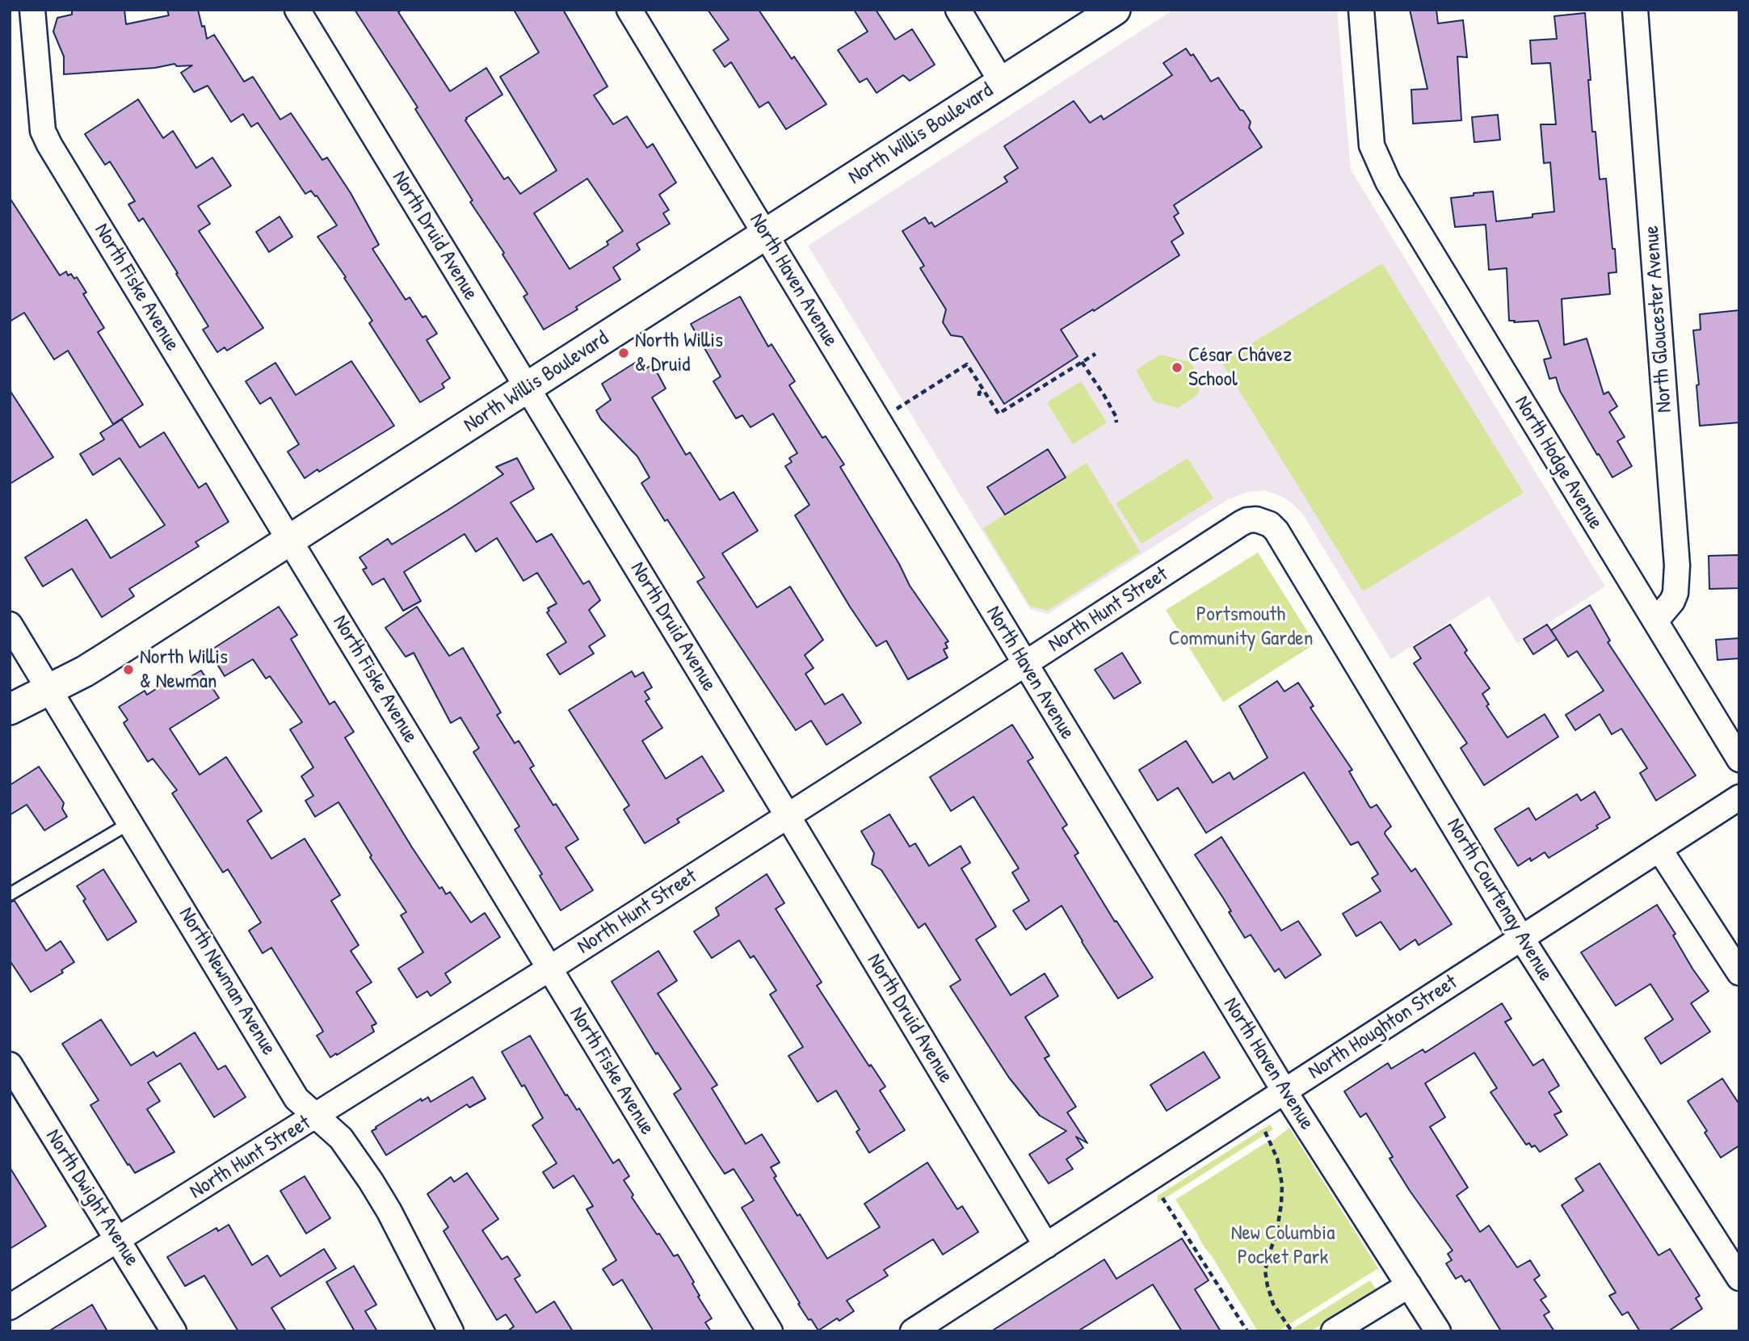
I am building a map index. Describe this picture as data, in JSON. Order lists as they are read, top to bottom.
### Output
{
  "streets": {
    "street": [
      "North Willis Boulevard",
      "North Druid Avenue",
      "North Haven Avenue",
      "North Fiske Avenue",
      "North Gloucester Avenue",
      "North Hodge Avenue",
      "North Hunt Street",
      "North Courtenay Avenue",
      "North Newman Avenue",
      "North Houghton Street",
      "North Dwight Avenue"
    ]
  },
  "crossings": [
    ["North Willis Boulevard", "North Druid Avenue"],
    ["North Willis Boulevard", "North Haven Avenue"],
    ["North Willis Boulevard", "North Fiske Avenue"],
    ["North Willis Boulevard", "North Newman Avenue"],
    ["North Druid Avenue", "North Hunt Street"],
    ["North Druid Avenue", "North Houghton Street"],
    ["North Haven Avenue", "North Hunt Street"],
    ["North Haven Avenue", "North Houghton Street"],
    ["North Fiske Avenue", "North Hunt Street"],
    ["North Gloucester Avenue", "North Hodge Avenue"],
    ["North Hunt Street", "North Courtenay Avenue"],
    ["North Hunt Street", "North Newman Avenue"],
    ["North Hunt Street", "North Dwight Avenue"],
    ["North Courtenay Avenue", "North Houghton Street"]
  ],
  "parks": ["Portsmouth Community Garden", "New Columbia Pocket Park"],
  "places": ["North Willis & Druid", "César Chávez School", "North Willis & Newman"]
}
